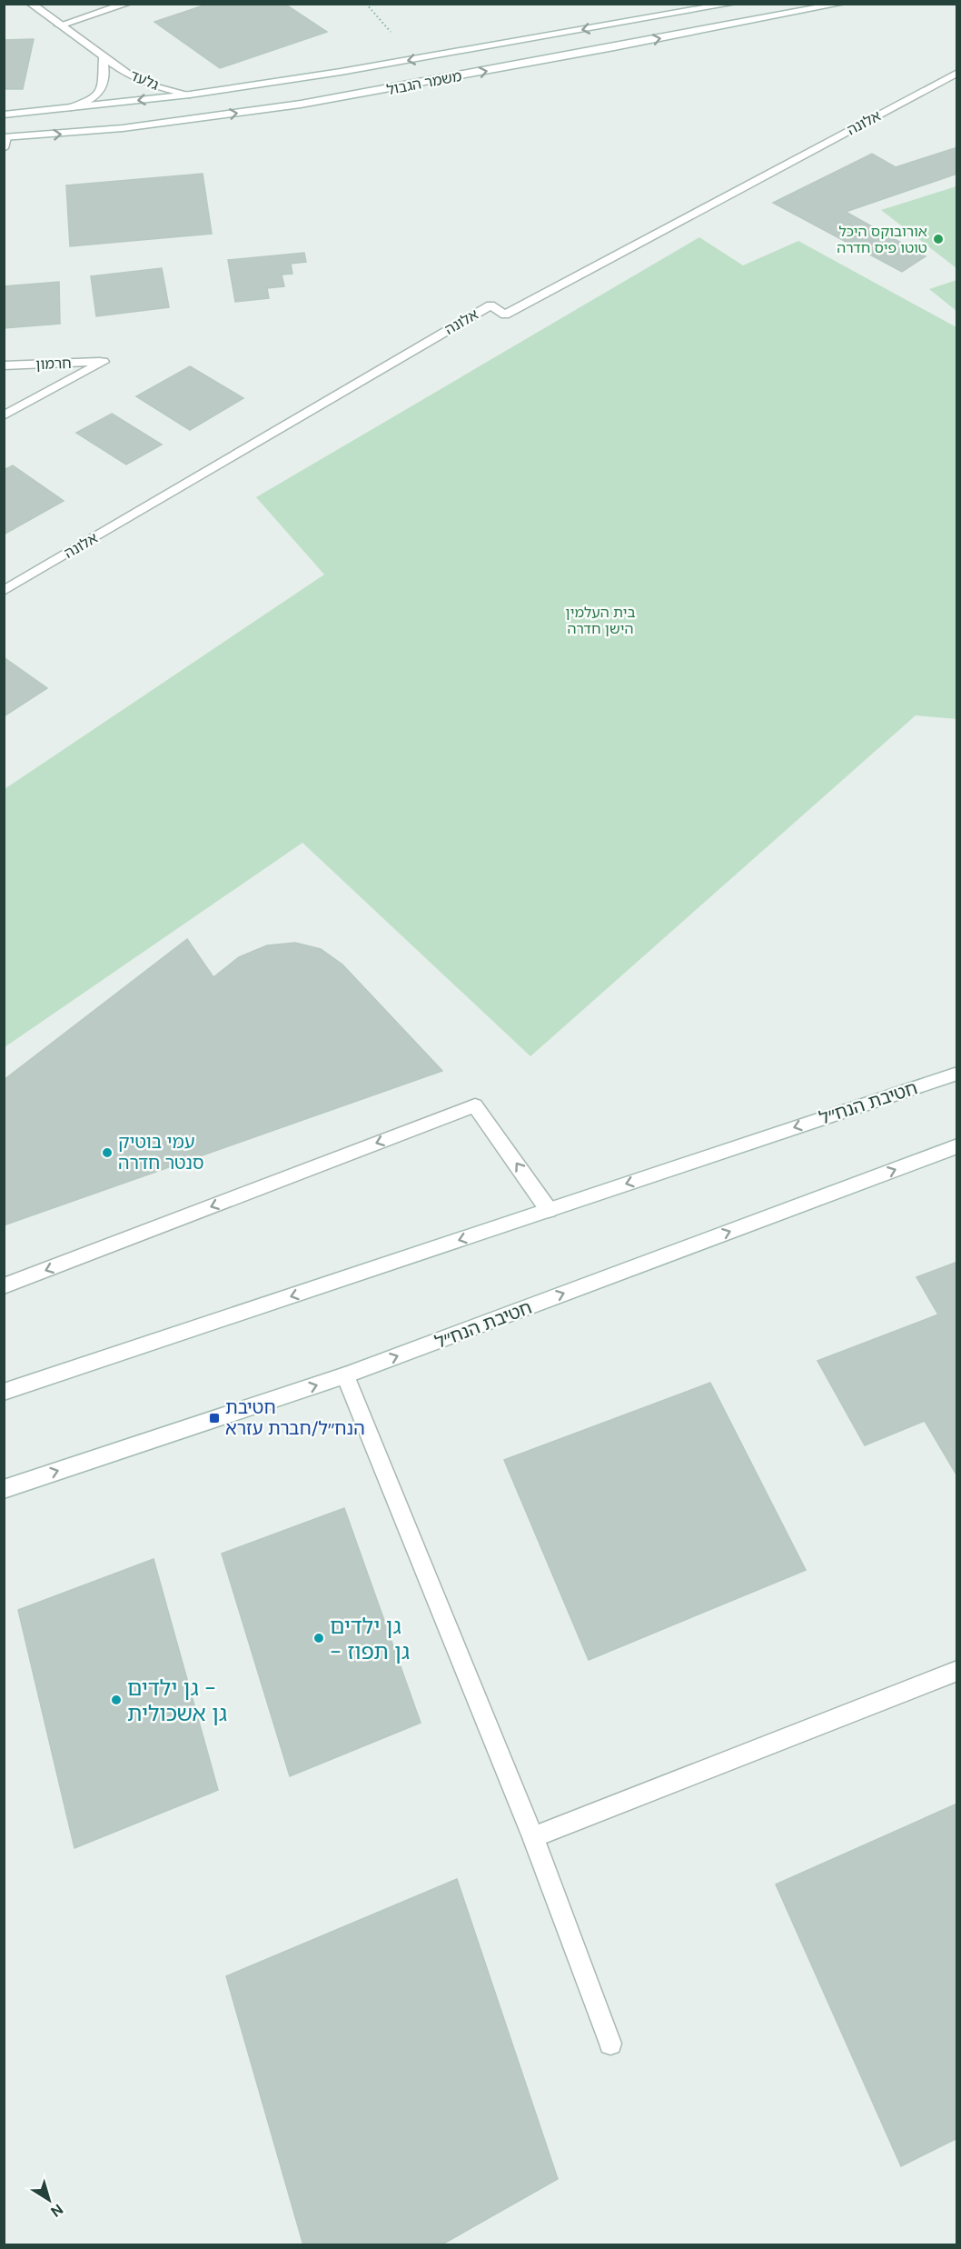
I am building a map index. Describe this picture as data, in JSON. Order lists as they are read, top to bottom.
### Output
{
  "streets": {
    "street": [
      "גלעד",
      "משמר הגבול",
      "אלונה",
      "חרמון",
      "חטיבת הנח״ל"
    ]
  },
  "crossings": [
    ["גלעד", "משמר הגבול"]
  ],
  "parks": ["בית העלמין הישן חדרה"],
  "places": {
    "other": [
      "אורובוקס היכל טוטו פיס חדרה",
      "עמי בוטיק סנטר חדרה",
      "גן ילדים - גן תפוז",
      "גן ילדים - גן אשכולית"
    ],
    "transit": ["חטיבת הנח״ל/חברת עזרא"]
  },
  "north": "bottom right"
}
